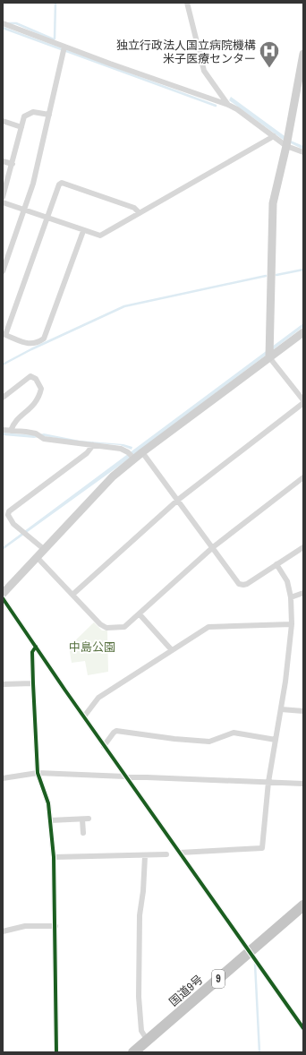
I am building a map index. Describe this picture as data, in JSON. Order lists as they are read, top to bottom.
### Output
{
  "streets": {
    "highway": ["9", "国道9号"]
  },
  "parks": ["中島公園"],
  "places": {
    "hospital": ["独立行政法人国立病院機構 米子医療センター"]
  }
}
